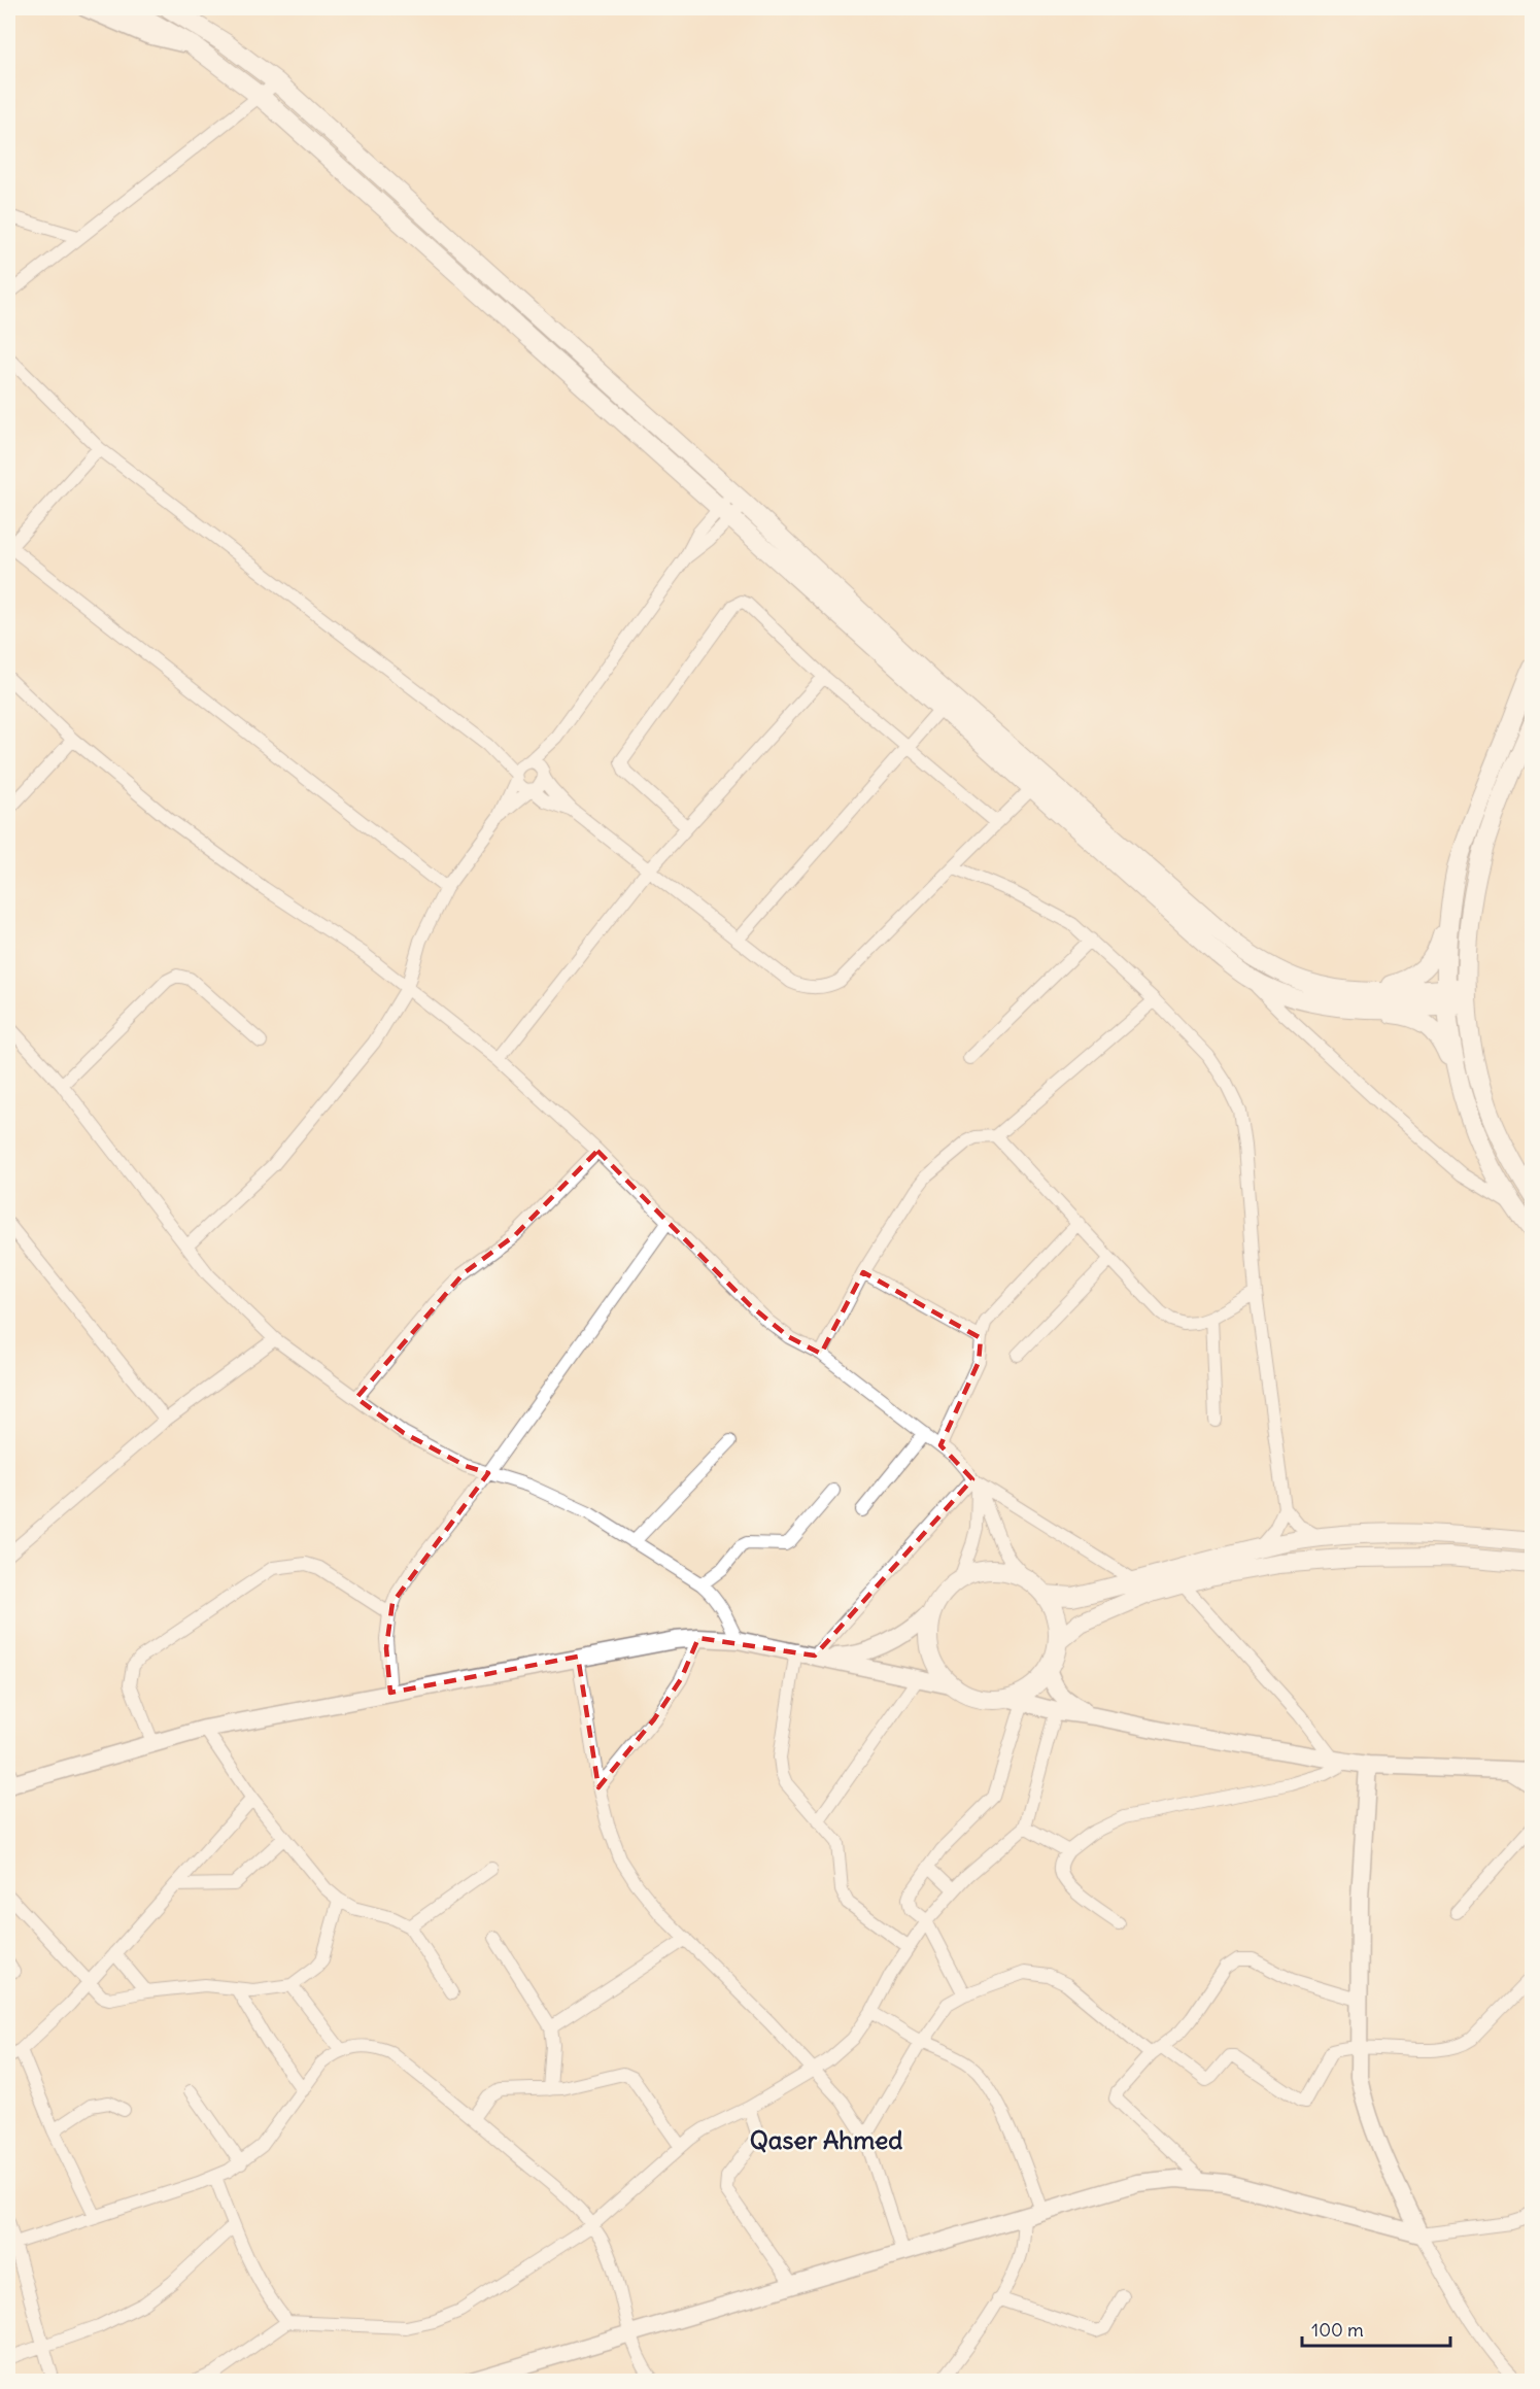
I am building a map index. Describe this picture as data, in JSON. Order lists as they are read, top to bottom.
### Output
{
  "districts": ["Qaser Ahmed"],
  "scale_bar": "100 m"
}
